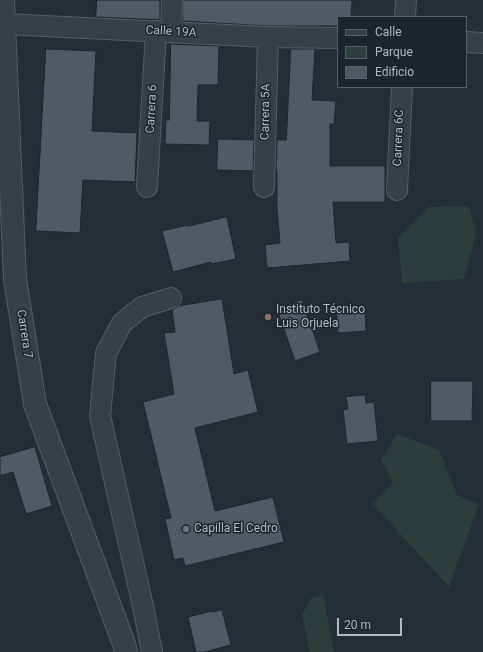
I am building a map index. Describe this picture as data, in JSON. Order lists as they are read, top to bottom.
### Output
{
  "streets": {
    "street": [
      "Calle 19A",
      "Carrera 6",
      "Carrera 5A",
      "Carrera 6C",
      "Carrera 7"
    ]
  },
  "crossings": [
    ["Calle 19A", "Carrera 6"],
    ["Calle 19A", "Carrera 5A"],
    ["Calle 19A", "Carrera 7"]
  ],
  "places": ["Instituto Técnico Luis Orjuela", "Capilla El Cedro"],
  "legend": ["Calle", "Parque", "Edificio"],
  "scale_bar": "20 m"
}
